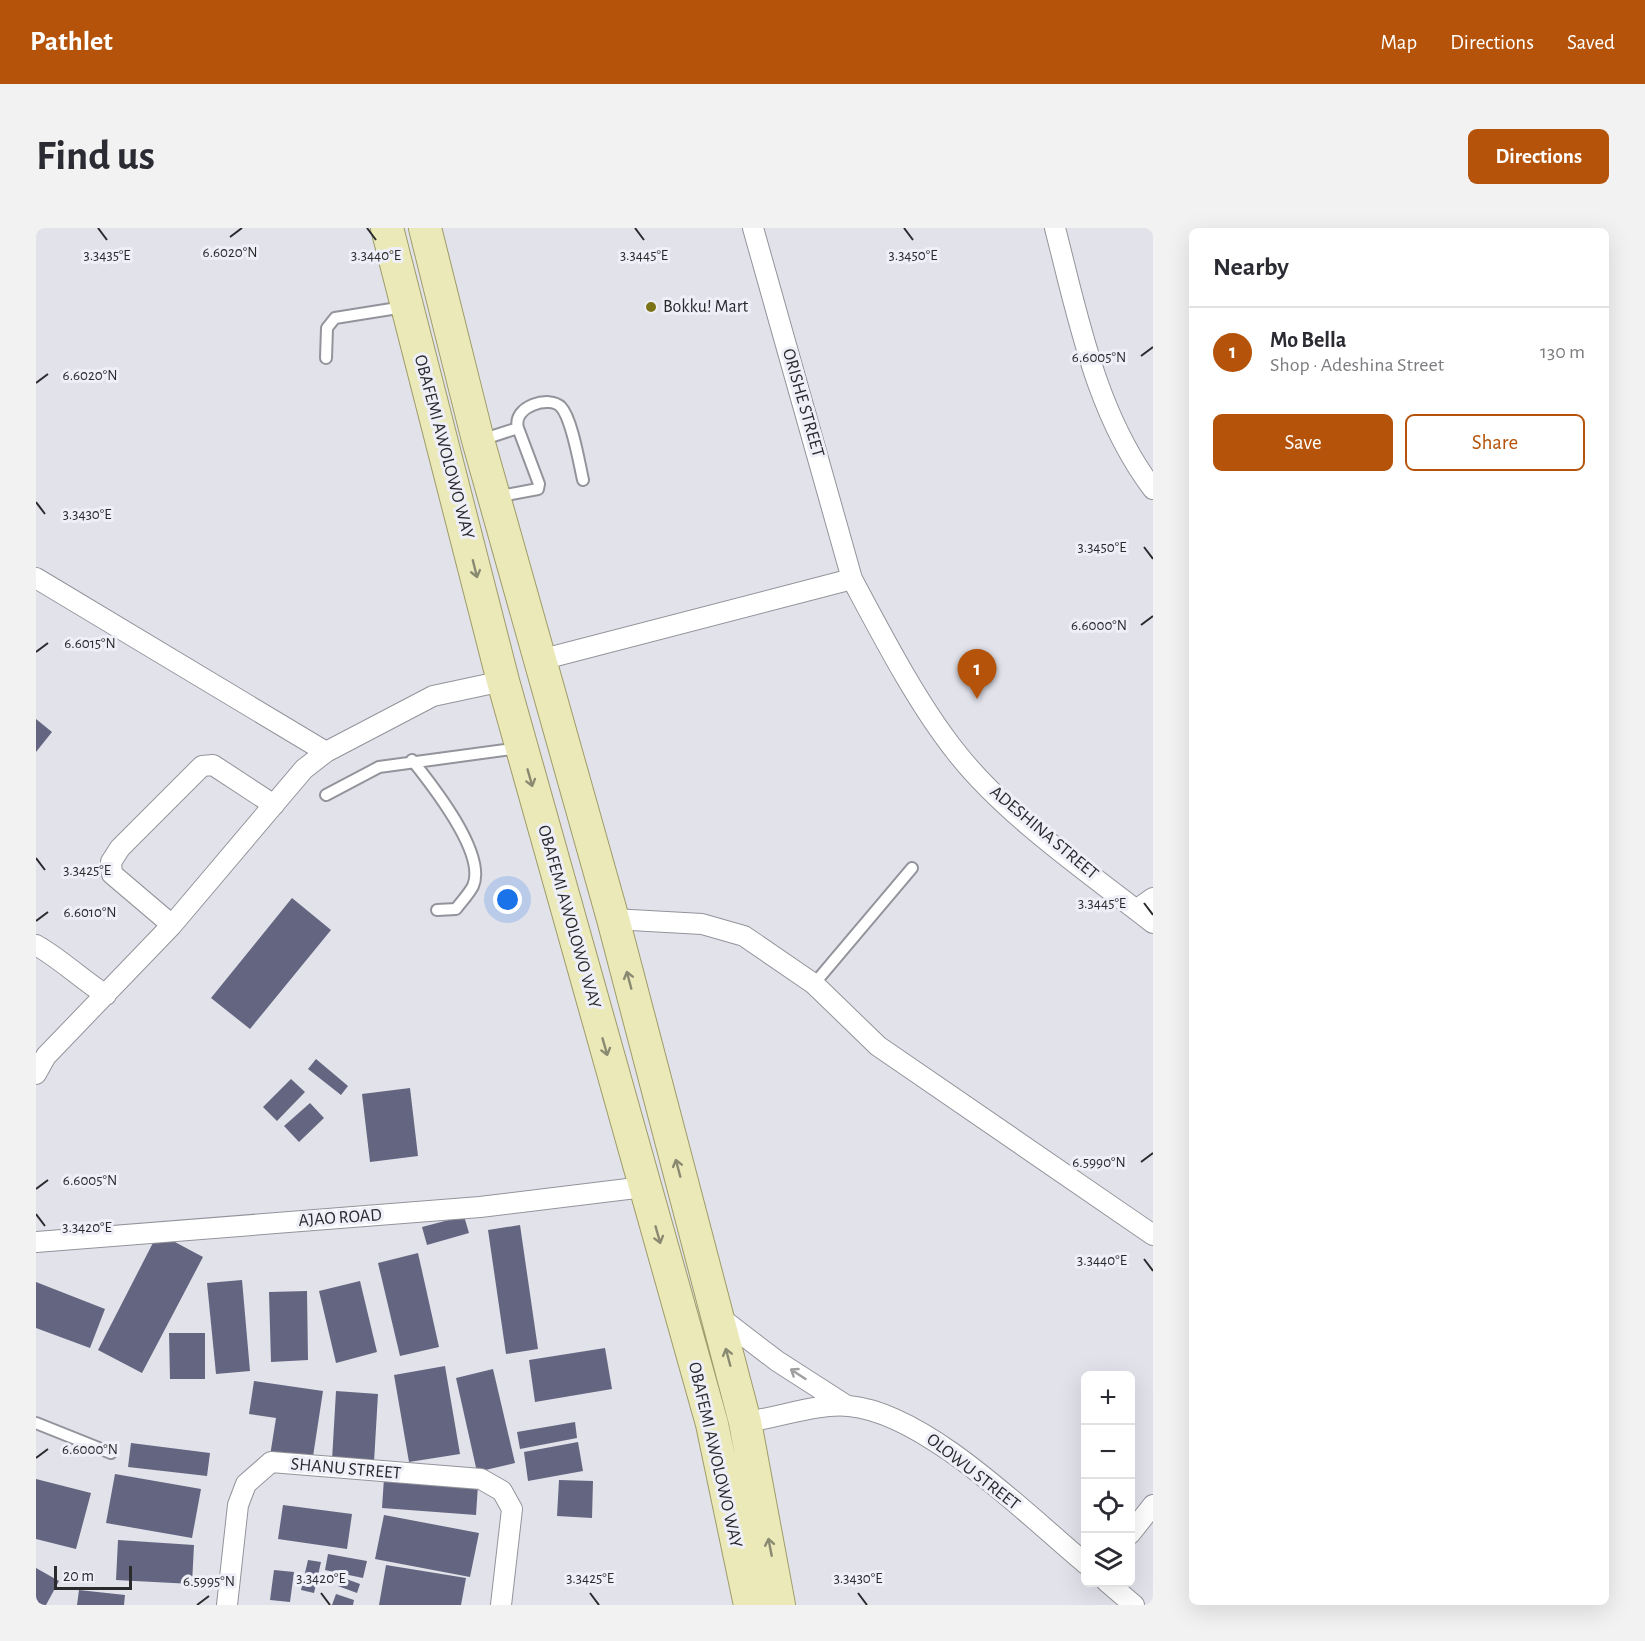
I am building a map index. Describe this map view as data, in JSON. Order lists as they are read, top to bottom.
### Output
{
  "streets": {
    "main road": ["OBAFEMI AWOLOWO WAY"],
    "street": [
      "ORISHE STREET",
      "ADESHINA STREET",
      "AJAO ROAD",
      "SHANU STREET",
      "OLOWU STREET"
    ]
  },
  "crossings": [
    ["ORISHE STREET", "ADESHINA STREET"],
    ["OBAFEMI AWOLOWO WAY", "AJAO ROAD"],
    ["OBAFEMI AWOLOWO WAY", "OLOWU STREET"]
  ],
  "places": ["Bokku! Mart"],
  "scale_bar": "20 m",
  "page": {
    "header": "Pathlet",
    "nav": ["Map", "Directions", "Saved"],
    "buttons": [
      "Directions",
      ["Save", "Share"]
    ],
    "title": "Find us",
    "heading": "Nearby",
    "list": [
      {
        "mark": "1",
        "name": "Mo Bella",
        "note": "Shop · Adeshina Street",
        "value": "130 m"
      }
    ],
    "pins": "1",
    "map_buttons": ["+", "−"],
    "scale": "20 m"
  },
  "coordinates": [
    "6.6020°N",
    "3.3435°E",
    "3.3440°E",
    "3.3445°E",
    "3.3450°E",
    "6.6005°N",
    "3.3430°E",
    "6.6000°N",
    "6.6015°N",
    "3.3425°E",
    "6.6010°N",
    "6.5990°N",
    "3.3420°E",
    "6.5995°N"
  ]
}
